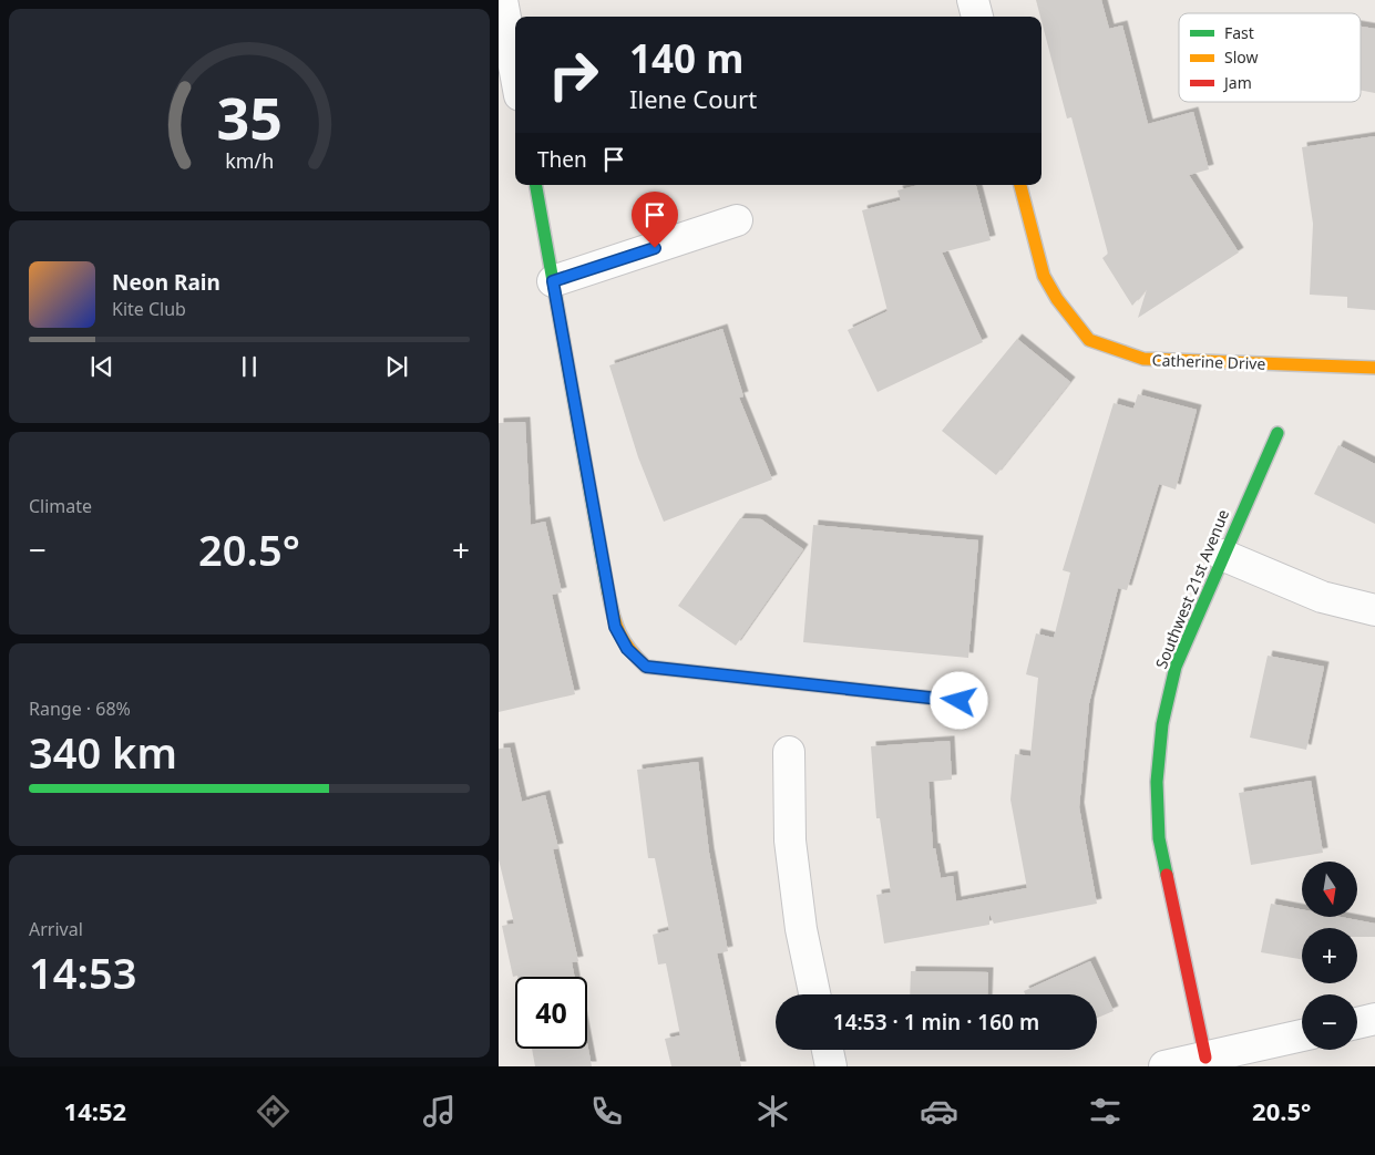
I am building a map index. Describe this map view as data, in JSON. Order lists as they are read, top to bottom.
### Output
{
  "streets": {
    "street": ["Catherine Drive", "Southwest 21st Avenue"]
  },
  "legend": ["Fast", "Slow", "Jam"],
  "north": "bottom",
  "page": {
    "turn": ["140 m", "Ilene Court"],
    "then": "Then",
    "song": ["Neon Rain", "Kite Club"],
    "tile": [
      "Climate",
      ["Range · 68%", "340 km"],
      ["Arrival", "14:53"]
    ],
    "heat": ["−", "20.5°", "+"],
    "map_buttons": ["+", "−"],
    "limit": "40",
    "trip": "14:53 · 1 min · 160 m",
    "tabs": ["14:52", "20.5°"],
    "gauge": ["35", "km/h"]
  }
}
